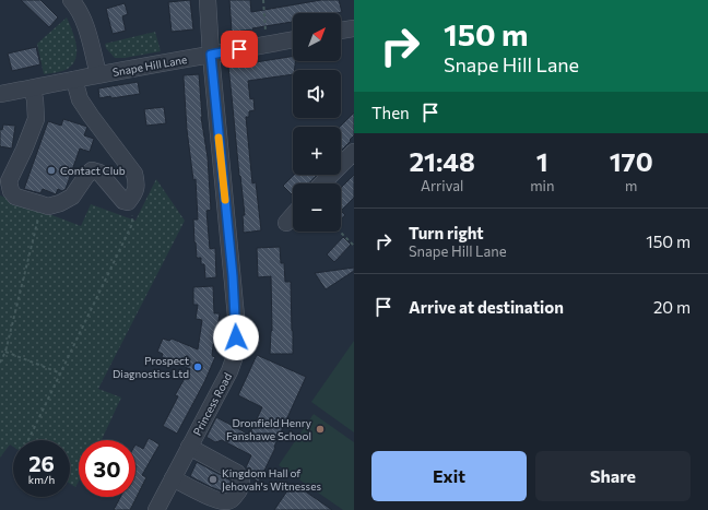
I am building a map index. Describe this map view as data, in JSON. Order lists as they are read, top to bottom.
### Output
{
  "streets": {
    "street": ["Snape Hill Lane", "Princess Road"]
  },
  "crossings": [
    ["Snape Hill Lane", "Princess Road"]
  ],
  "places": [
    "Contact Club",
    "Prospect Diagnostics Ltd",
    "Dronfield Henry Fanshawe School",
    "Kingdom Hall of Jehovah's Witnesses"
  ],
  "north": "top right",
  "page": {
    "turn": ["150 m", "Snape Hill Lane"],
    "map_buttons": ["+", "−"],
    "then": "Then",
    "eta": [
      "21:48",
      "Arrival",
      "1",
      "min",
      "170",
      "m"
    ],
    "list": [
      {
        "name": "Turn right",
        "note": "Snape Hill Lane",
        "value": "150 m"
      },
      {
        "name": "Arrive at destination",
        "value": "20 m"
      }
    ],
    "speed": "26 km/h",
    "limit": "30",
    "buttons": ["Exit", "Share"]
  }
}
